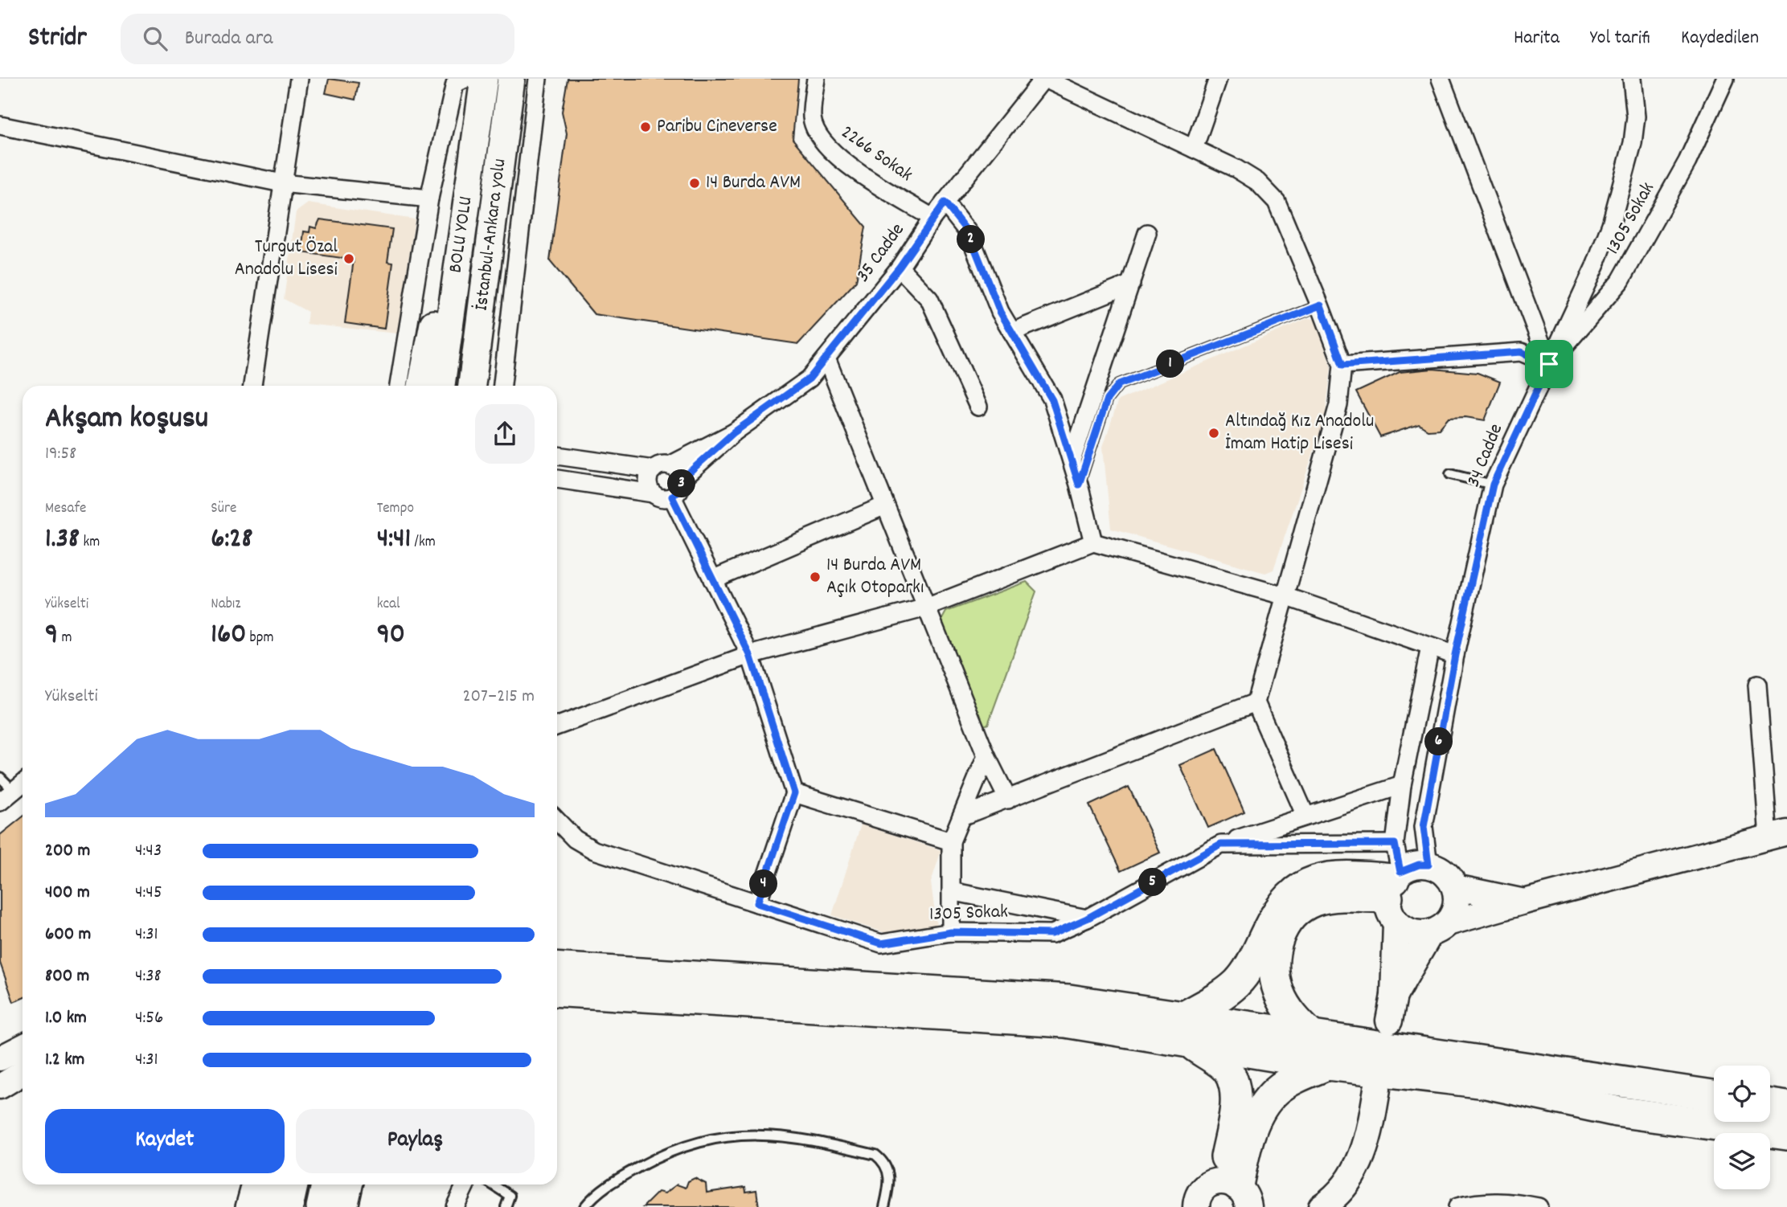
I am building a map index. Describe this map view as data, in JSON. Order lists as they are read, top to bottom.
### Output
{
  "streets": {
    "highway": ["BOLU YOLU", "İstanbul-Ankara yolu"],
    "street": [
      "2266 Sokak",
      "1305 Sokak",
      "35 Cadde",
      "34 Cadde"
    ]
  },
  "crossings": [
    ["2266 Sokak", "35 Cadde"],
    ["1305 Sokak", "34 Cadde"]
  ],
  "places": [
    "Paribu Cineverse",
    "14 Burda AVM",
    "Turgut Özal Anadolu Lisesi",
    "Altındağ Kız Anadolu İmam Hatip Lisesi",
    "14 Burda AVM Açık Otoparkı"
  ],
  "page": {
    "header": "Stridr",
    "search": "Burada ara",
    "nav": ["Harita", "Yol tarifi", "Kaydedilen"],
    "pins": [
      "2",
      "1",
      "3",
      "6",
      "5",
      "4"
    ],
    "heading": ["Akşam koşusu", "19:58"],
    "stats": [
      ["Mesafe", "1.38 km"],
      ["Süre", "6:28"],
      ["Tempo", "4:41 /km"],
      ["Yükselti", "9 m"],
      ["Nabız", "160 bpm"],
      ["kcal", "90"]
    ],
    "chart": ["Yükselti", "207–215 m"],
    "list": [
      {
        "name": "200 m",
        "note": "4:43"
      },
      {
        "name": "400 m",
        "note": "4:45"
      },
      {
        "name": "600 m",
        "note": "4:31"
      },
      {
        "name": "800 m",
        "note": "4:38"
      },
      {
        "name": "1.0 km",
        "note": "4:56"
      },
      {
        "name": "1.2 km",
        "note": "4:31"
      }
    ],
    "buttons": ["Kaydet", "Paylaş"]
  }
}
